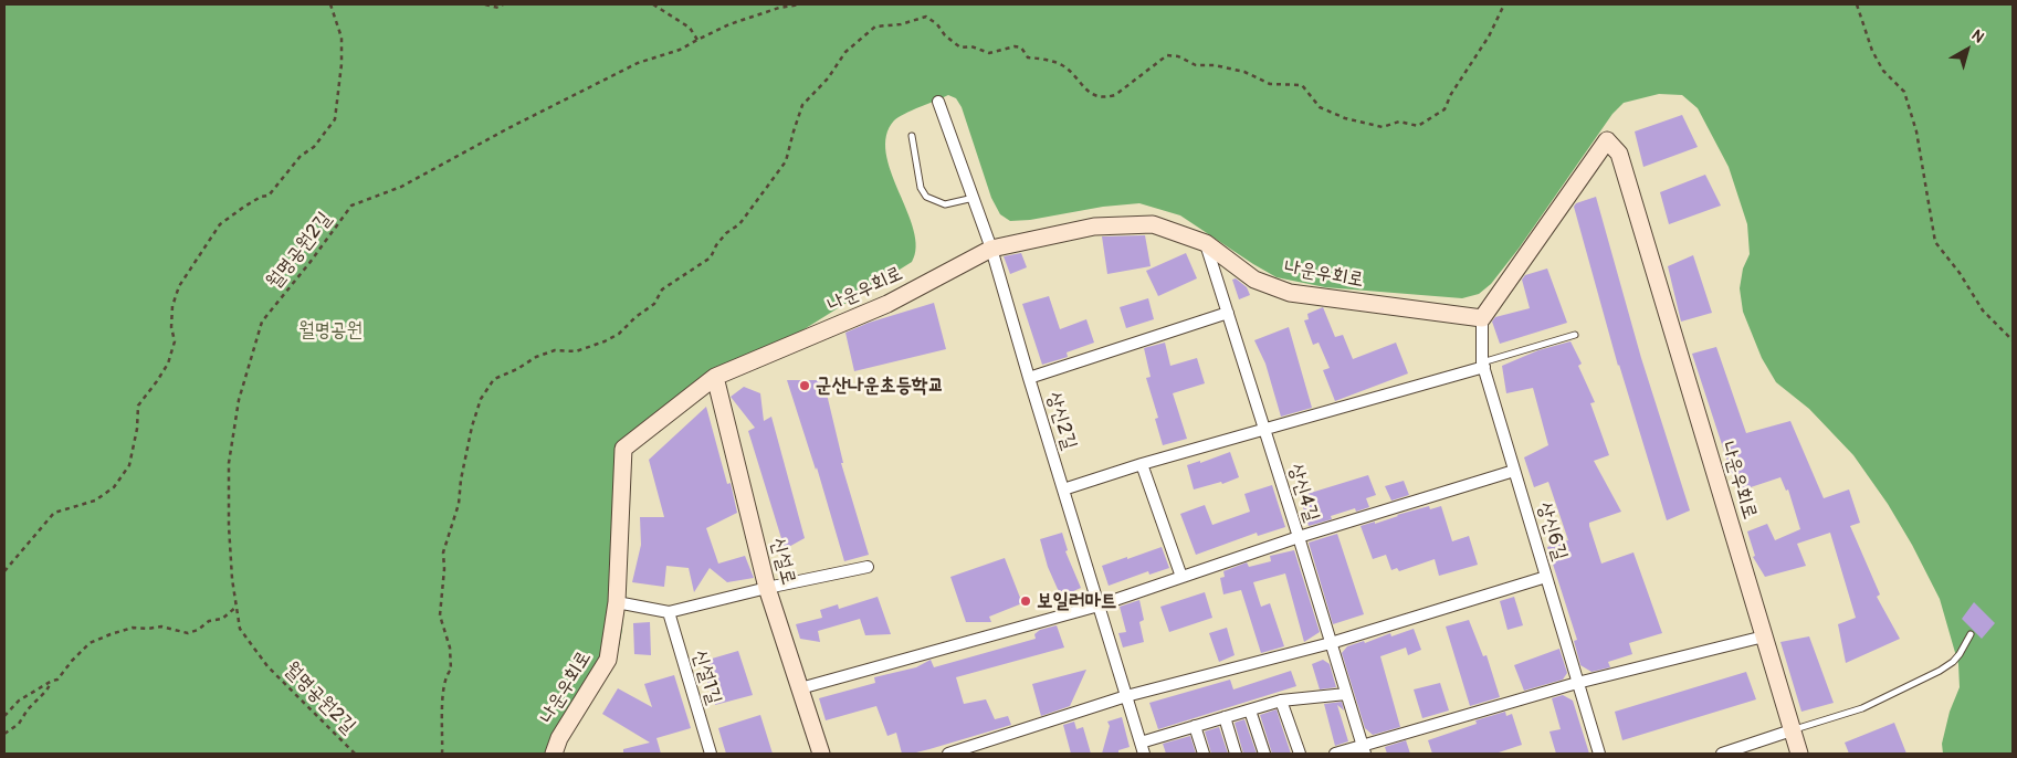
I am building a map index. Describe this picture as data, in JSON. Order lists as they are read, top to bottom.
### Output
{
  "streets": {
    "street": [
      "나운우회로",
      "상신2길",
      "상신4길",
      "상신6길",
      "신설로",
      "신설1길"
    ],
    "path": ["월명공원2길"]
  },
  "crossings": [
    ["나운우회로", "상신2길"],
    ["나운우회로", "상신4길"],
    ["나운우회로", "상신6길"],
    ["나운우회로", "신설로"]
  ],
  "parks": ["월명공원"],
  "places": ["군산나운초등학교", "보일러마트"],
  "north": "top right"
}
